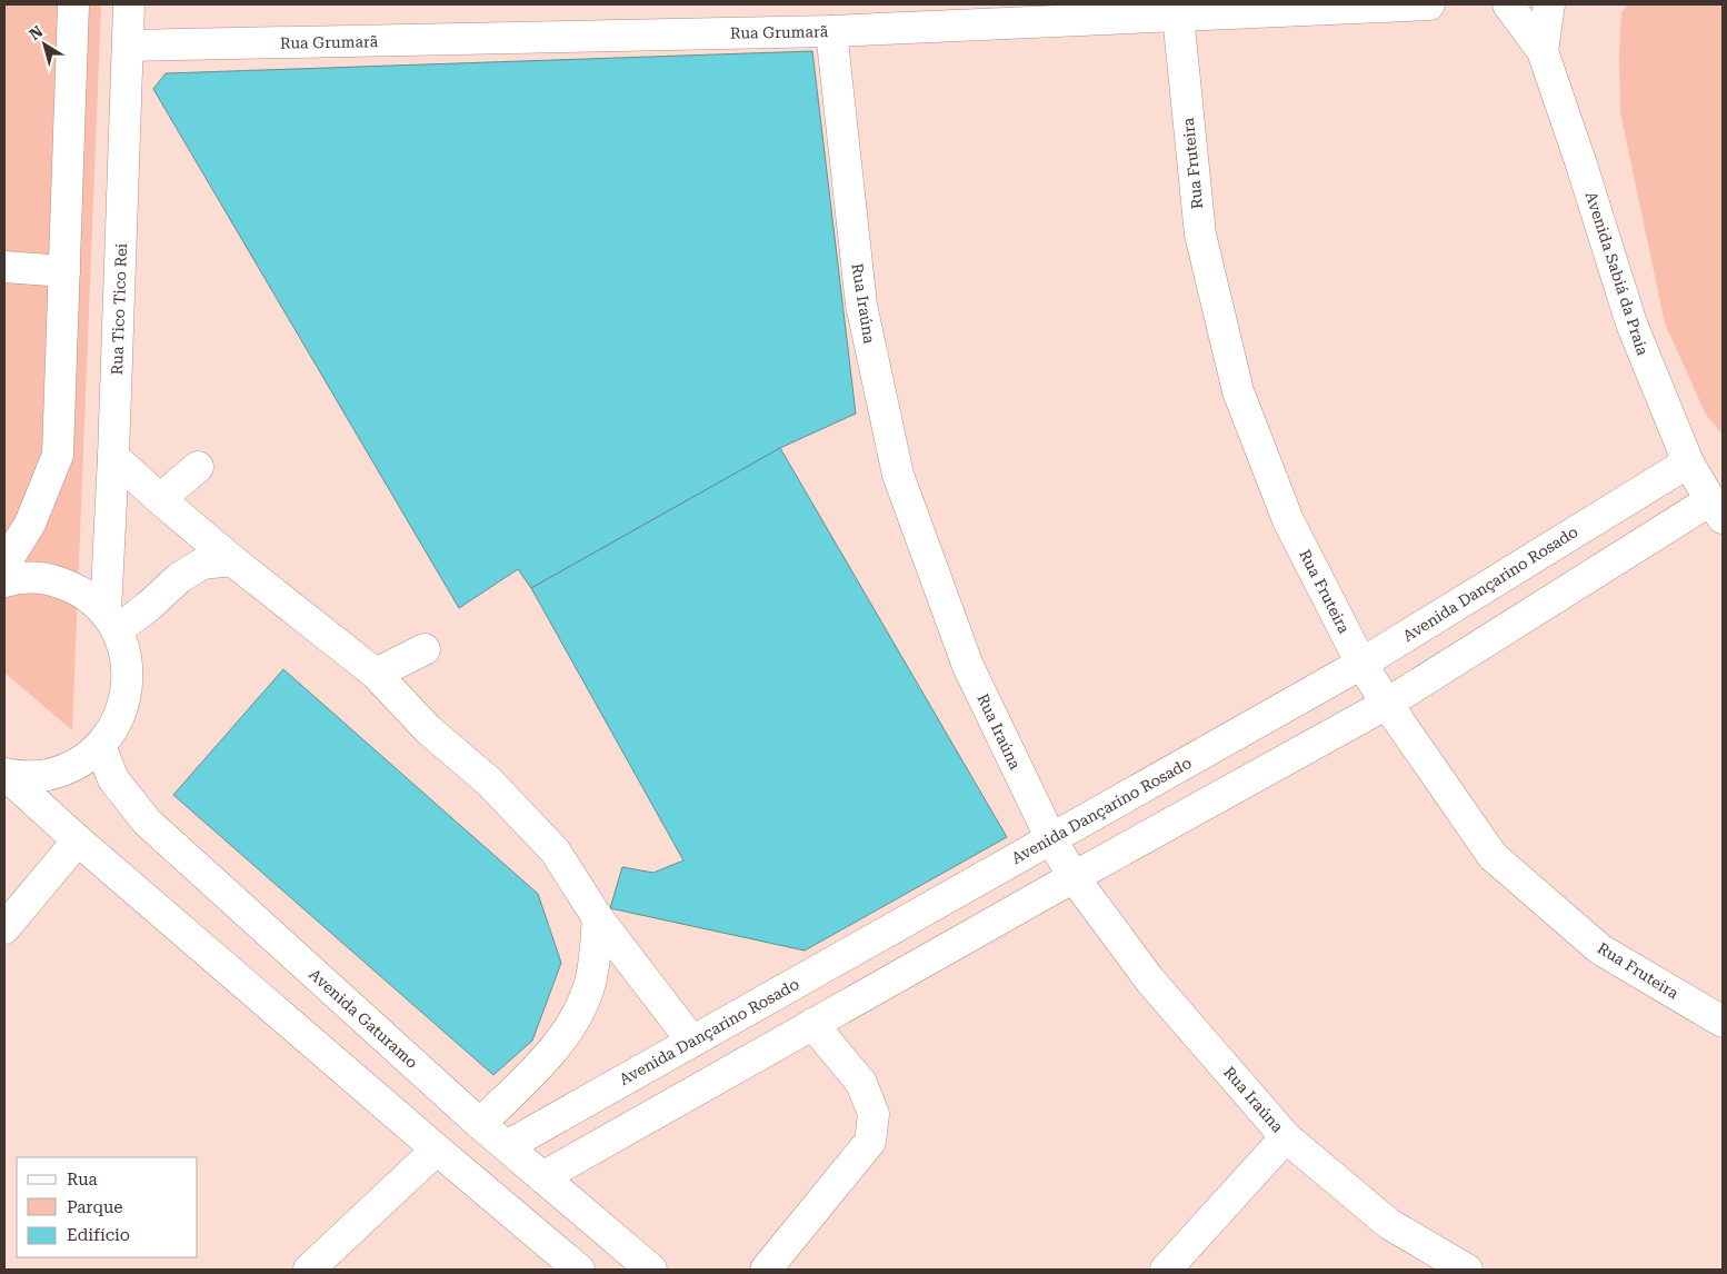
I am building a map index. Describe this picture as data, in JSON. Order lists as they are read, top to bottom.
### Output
{
  "streets": {
    "street": [
      "Rua Grumarã",
      "Rua Fruteira",
      "Avenida Sabiá da Praia",
      "Rua Iraúna",
      "Rua Tico Tico Rei",
      "Avenida Dançarino Rosado",
      "Avenida Gaturamo"
    ]
  },
  "crossings": [
    ["Rua Grumarã", "Rua Fruteira"],
    ["Rua Grumarã", "Rua Iraúna"],
    ["Rua Grumarã", "Rua Tico Tico Rei"],
    ["Rua Fruteira", "Avenida Dançarino Rosado"],
    ["Avenida Sabiá da Praia", "Avenida Dançarino Rosado"],
    ["Rua Iraúna", "Avenida Dançarino Rosado"],
    ["Avenida Dançarino Rosado", "Avenida Gaturamo"]
  ],
  "legend": ["Rua", "Parque", "Edifício"],
  "north": "top left"
}
